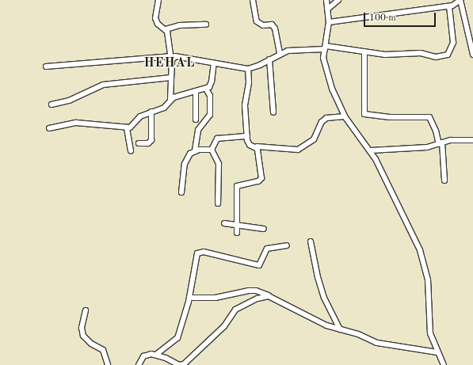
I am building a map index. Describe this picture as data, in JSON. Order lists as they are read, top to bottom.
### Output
{
  "districts": ["HEHAL"],
  "scale_bar": "100 m"
}
